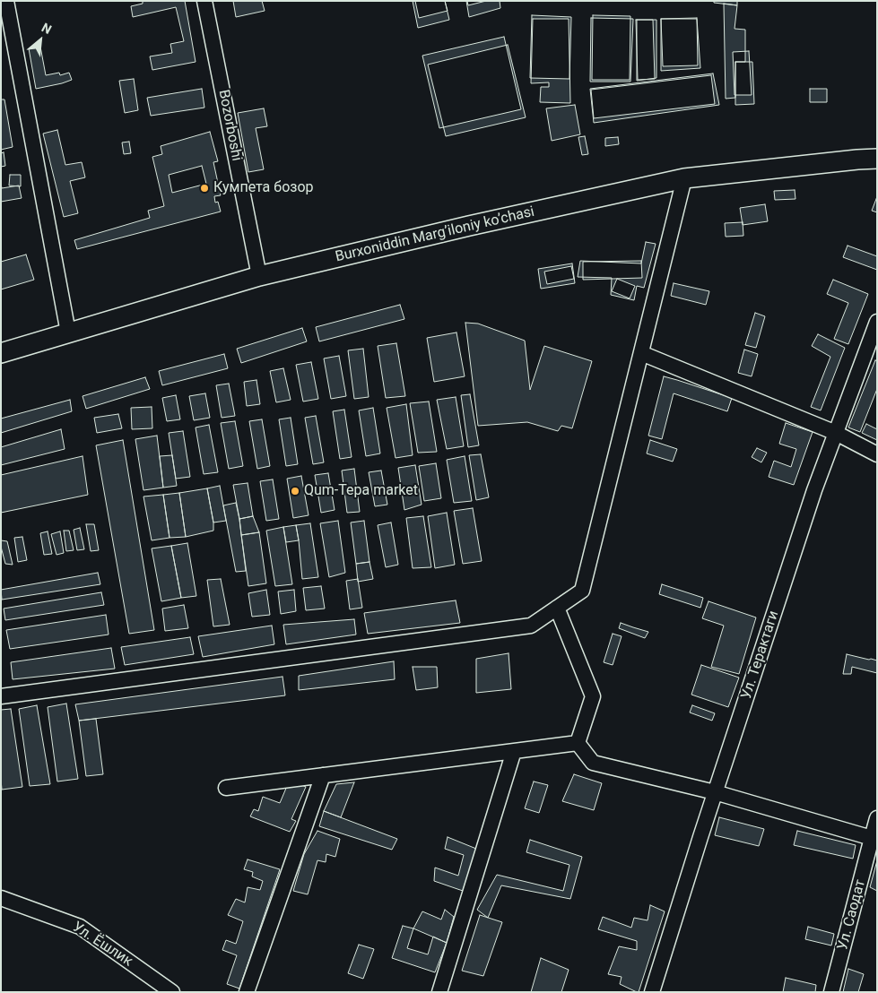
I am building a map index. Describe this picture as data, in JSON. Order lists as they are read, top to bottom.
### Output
{
  "streets": {
    "main road": ["Burxoniddin Marg’iloniy ko’chasi"],
    "street": [
      "Bozorboshi",
      "Ул. Терактаги",
      "Ул. Саодат",
      "Ул. Ёшлик"
    ]
  },
  "crossings": [
    ["Bozorboshi", "Burxoniddin Marg’iloniy ko’chasi"]
  ],
  "places": ["Кумпета бозор", "Qum-Tepa market"],
  "north": "top right"
}
